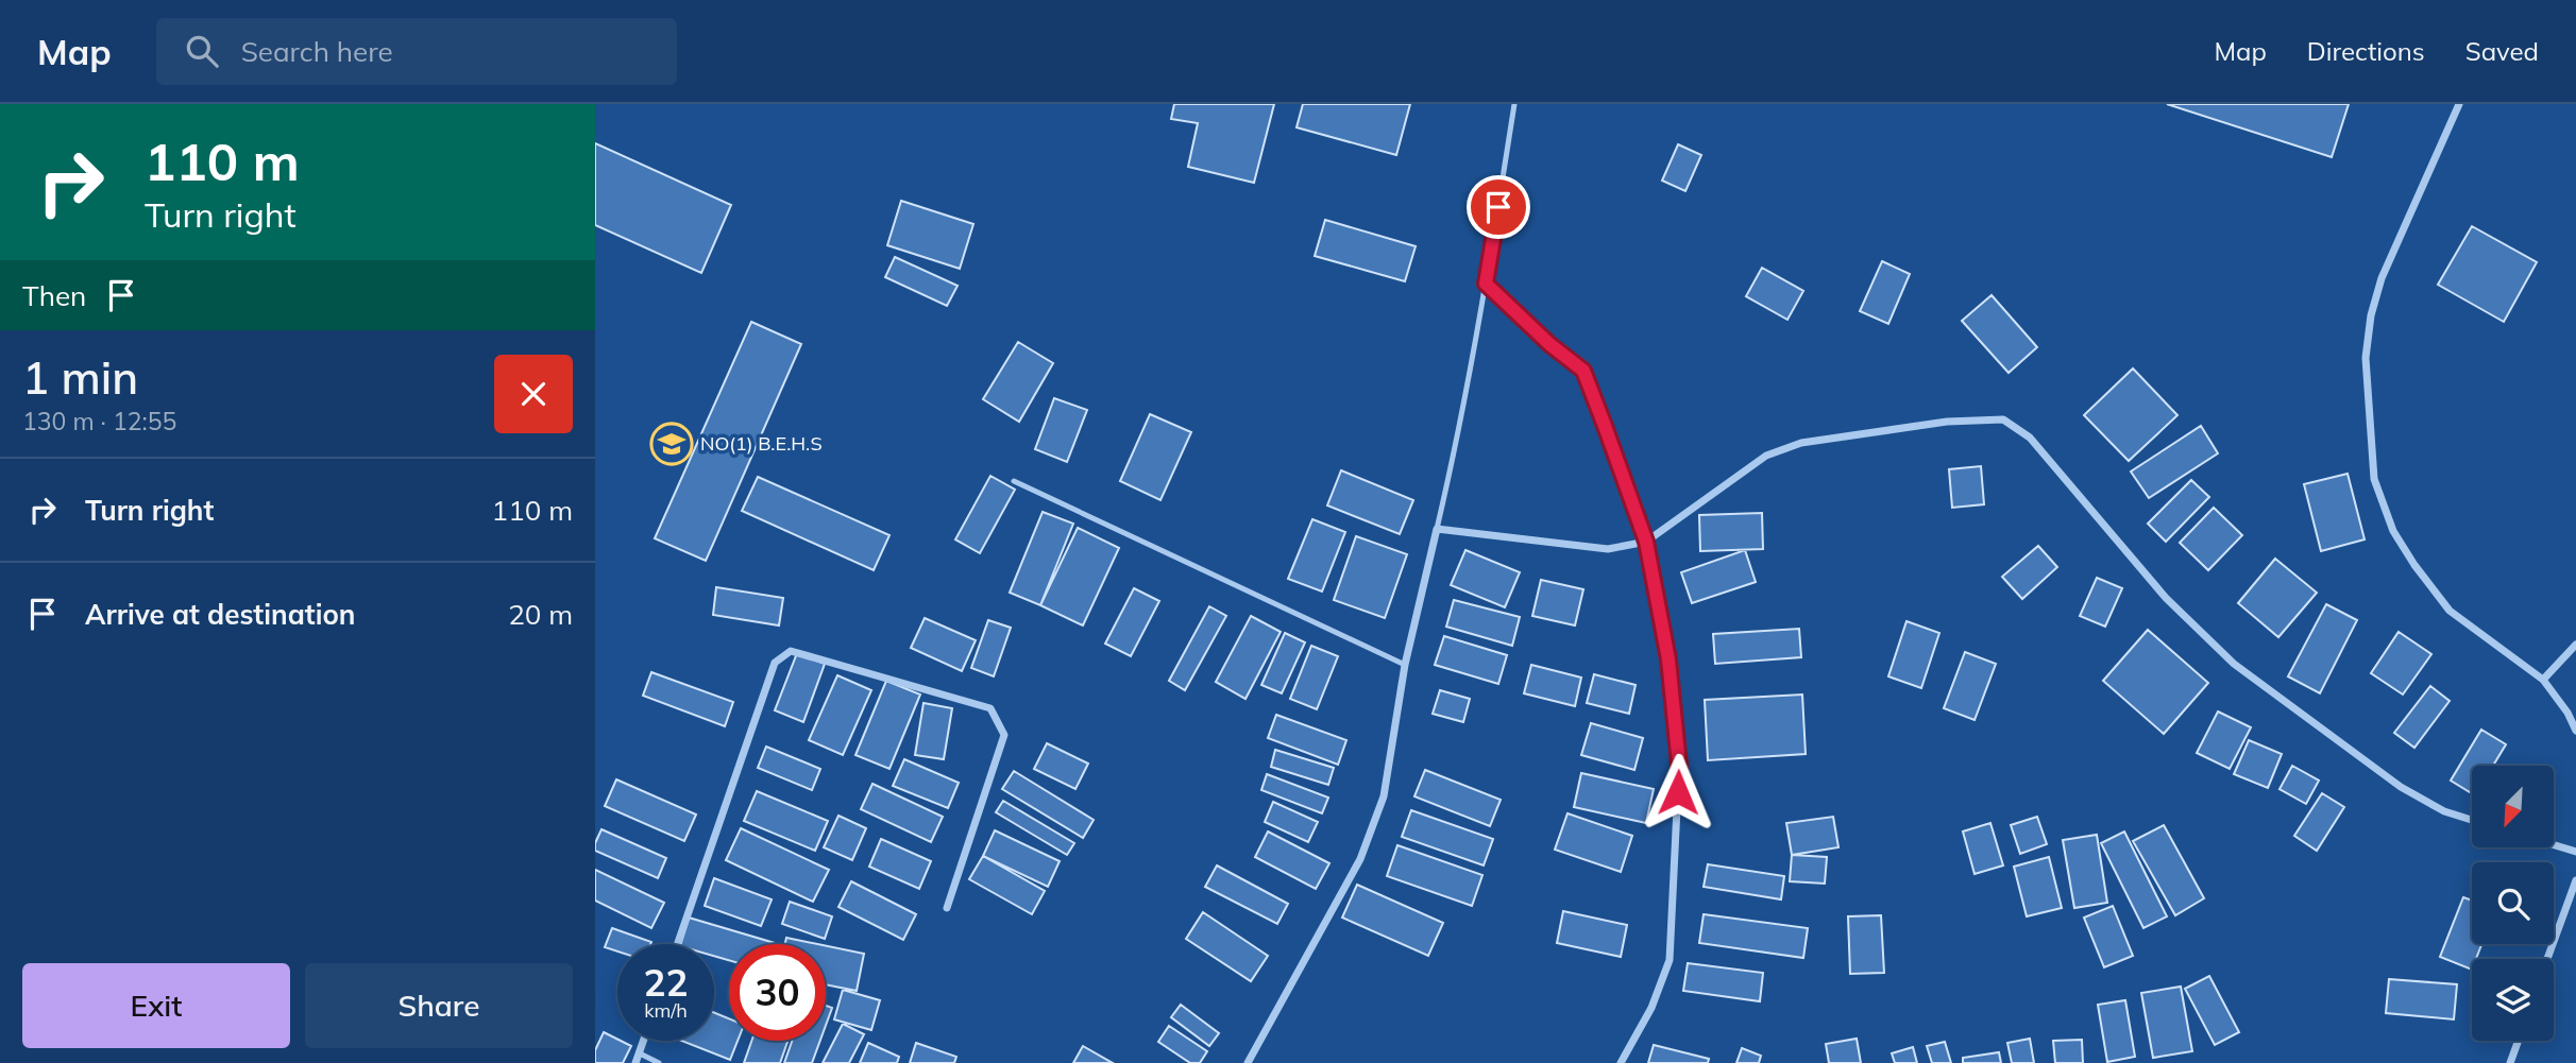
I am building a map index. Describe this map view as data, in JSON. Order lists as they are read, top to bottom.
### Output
{
  "places": {
    "school or university": ["NO(1) B.E.H.S"]
  },
  "north": "bottom left",
  "page": {
    "header": "Map",
    "search": "Search here",
    "nav": ["Map", "Directions", "Saved"],
    "turn": ["110 m", "Turn right"],
    "then": "Then",
    "heading": ["1 min", "130 m · 12:55"],
    "list": [
      {
        "name": "Turn right",
        "value": "110 m"
      },
      {
        "name": "Arrive at destination",
        "value": "20 m"
      }
    ],
    "speed": "22 km/h",
    "limit": "30",
    "buttons": ["Exit", "Share"]
  }
}
